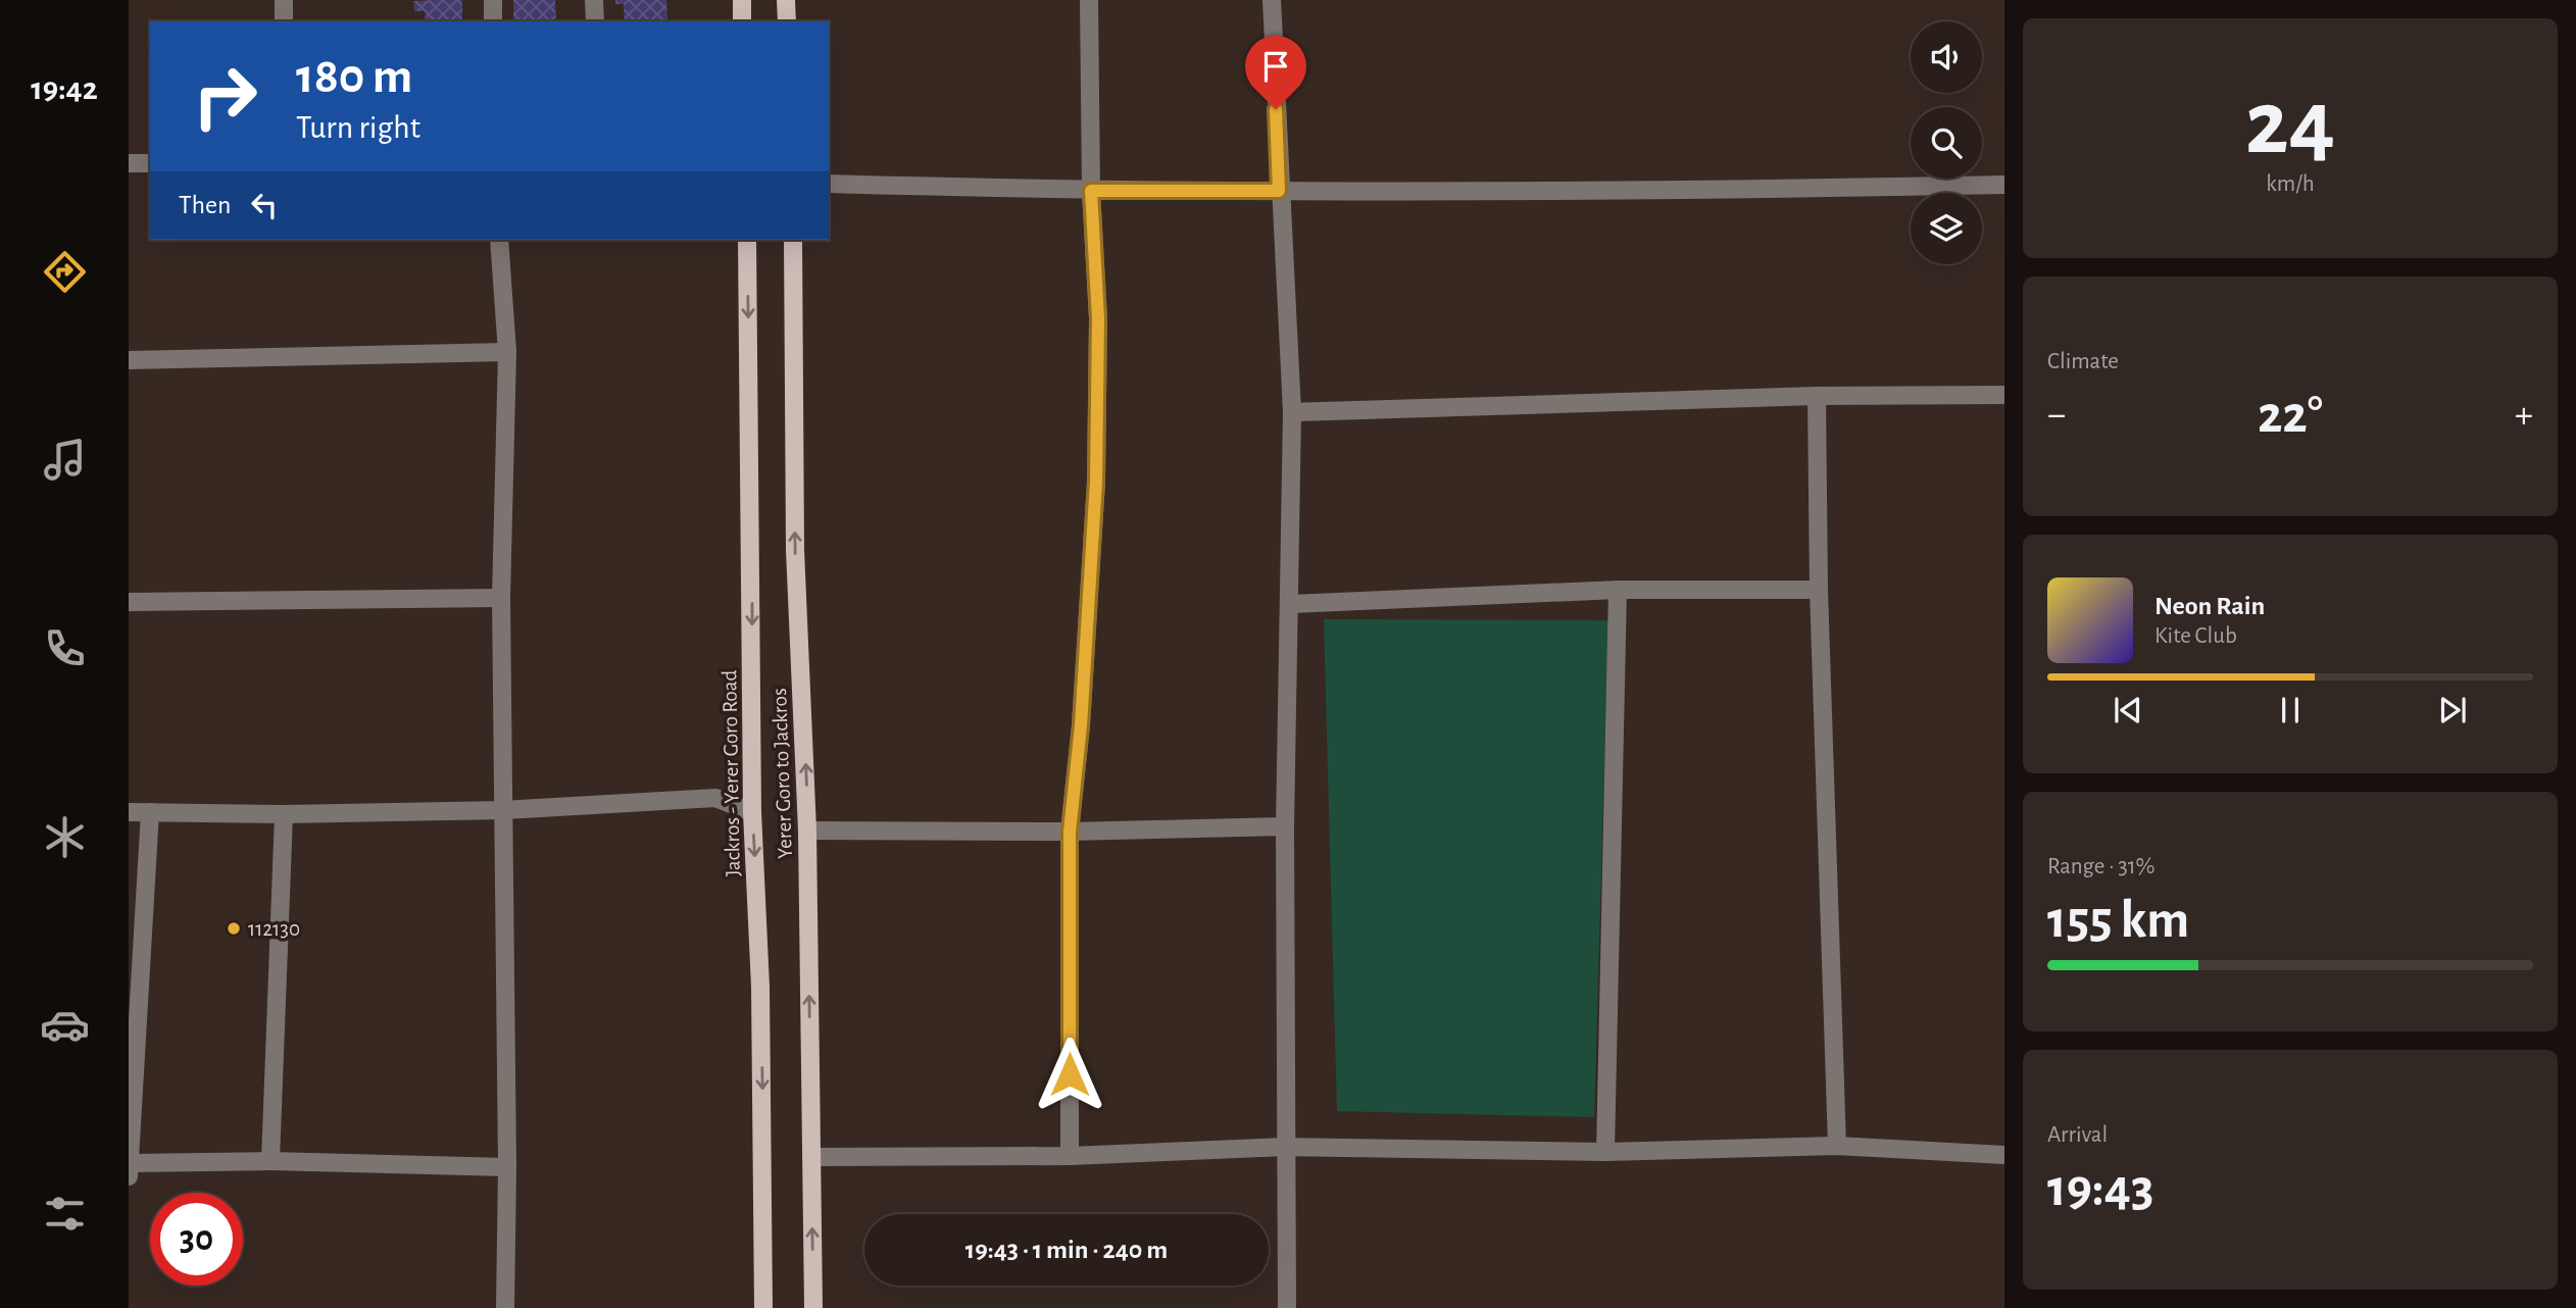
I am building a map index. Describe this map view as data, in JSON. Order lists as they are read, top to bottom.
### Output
{
  "streets": {
    "main road": ["Jackros - Yerer Goro Road", "Yerer Goro to Jackros"]
  },
  "one_way": ["Jackros - Yerer Goro Road", "Yerer Goro to Jackros"],
  "places": ["112130"],
  "page": {
    "tabs": "19:42",
    "tile": [
      ["24", "km/h"],
      "Climate",
      ["Range · 31%", "155 km"],
      ["Arrival", "19:43"]
    ],
    "turn": ["180 m", "Turn right"],
    "then": "Then",
    "heat": ["−", "22°", "+"],
    "song": ["Neon Rain", "Kite Club"],
    "limit": "30",
    "trip": "19:43 · 1 min · 240 m"
  }
}
